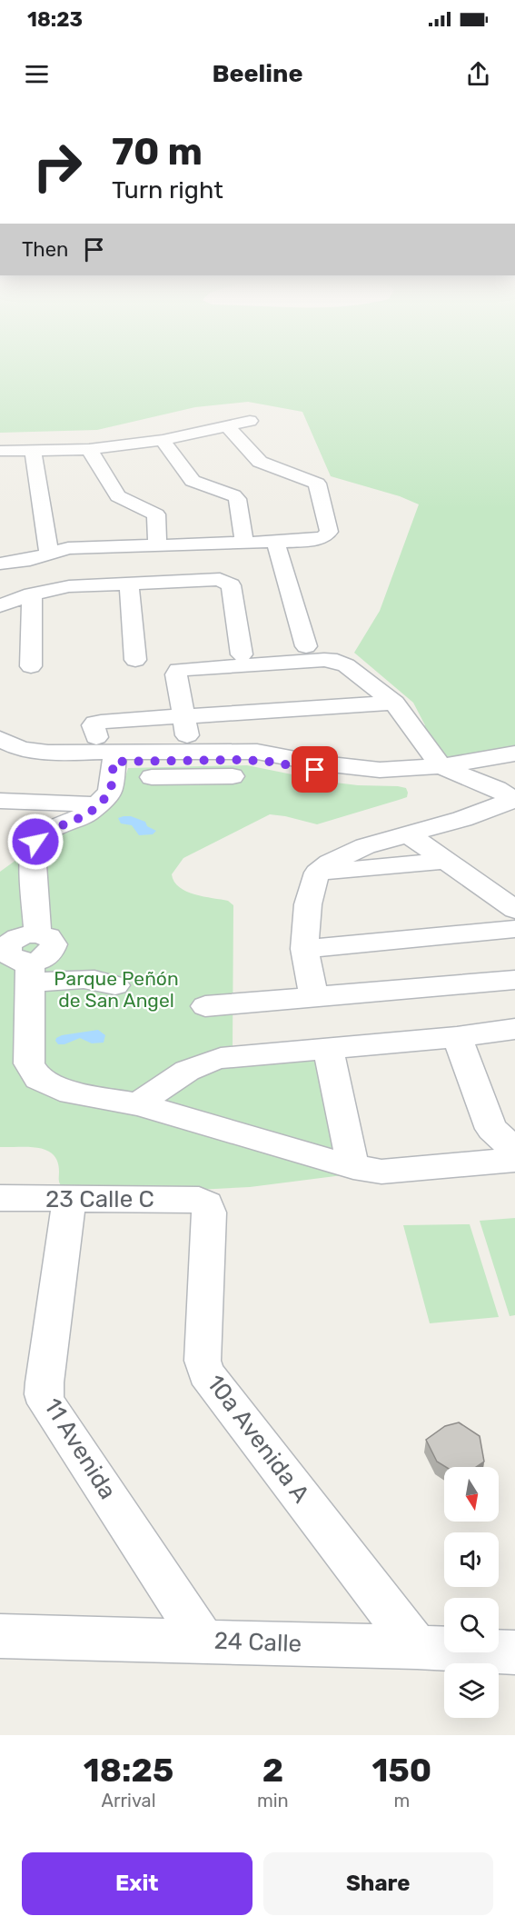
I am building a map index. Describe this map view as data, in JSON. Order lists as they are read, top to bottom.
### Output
{
  "streets": {
    "street": [
      "23 Calle C",
      "10a Avenida A",
      "11 Avenida",
      "24 Calle"
    ]
  },
  "crossings": [
    ["23 Calle C", "10a Avenida A"],
    ["23 Calle C", "11 Avenida"],
    ["10a Avenida A", "24 Calle"],
    ["11 Avenida", "24 Calle"]
  ],
  "parks": ["Parque Peñón de San Angel"],
  "north": "bottom",
  "page": {
    "status": "18:23",
    "header": "Beeline",
    "turn": ["70 m", "Turn right"],
    "then": "Then",
    "eta": [
      "18:25",
      "Arrival",
      "2",
      "min",
      "150",
      "m"
    ],
    "buttons": ["Exit", "Share"]
  }
}
